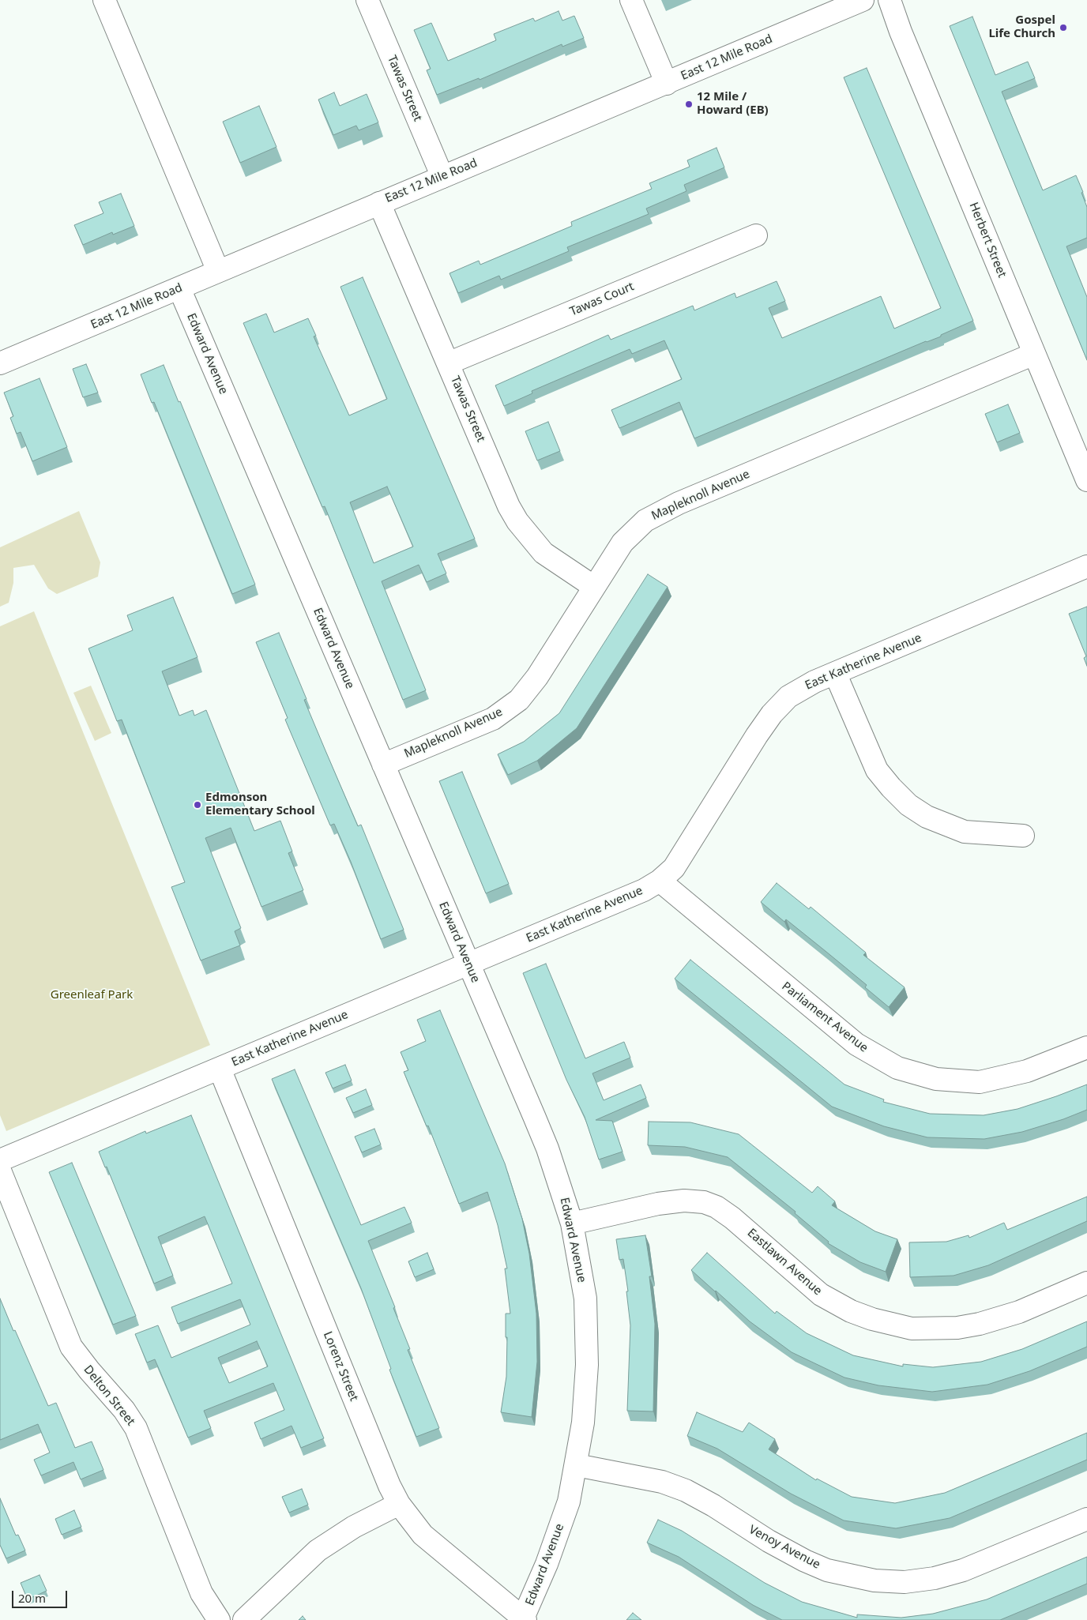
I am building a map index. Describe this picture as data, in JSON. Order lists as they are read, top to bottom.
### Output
{
  "streets": {
    "street": [
      "East 12 Mile Road",
      "Tawas Street",
      "Herbert Street",
      "Tawas Court",
      "Edward Avenue",
      "Mapleknoll Avenue",
      "East Katherine Avenue",
      "Parliament Avenue",
      "Eastlawn Avenue",
      "Lorenz Street",
      "Delton Street",
      "Venoy Avenue"
    ]
  },
  "crossings": [
    ["East 12 Mile Road", "Tawas Street"],
    ["East 12 Mile Road", "Edward Avenue"],
    ["Tawas Street", "Tawas Court"],
    ["Tawas Street", "Mapleknoll Avenue"],
    ["Herbert Street", "Mapleknoll Avenue"],
    ["Edward Avenue", "Mapleknoll Avenue"],
    ["Edward Avenue", "East Katherine Avenue"],
    ["Edward Avenue", "Eastlawn Avenue"],
    ["Edward Avenue", "Lorenz Street"],
    ["Edward Avenue", "Venoy Avenue"],
    ["East Katherine Avenue", "Parliament Avenue"],
    ["East Katherine Avenue", "Lorenz Street"]
  ],
  "parks": ["Greenleaf Park"],
  "places": ["Gospel Life Church", "12 Mile / Howard (EB)", "Edmonson Elementary School"],
  "scale_bar": "20 m"
}
